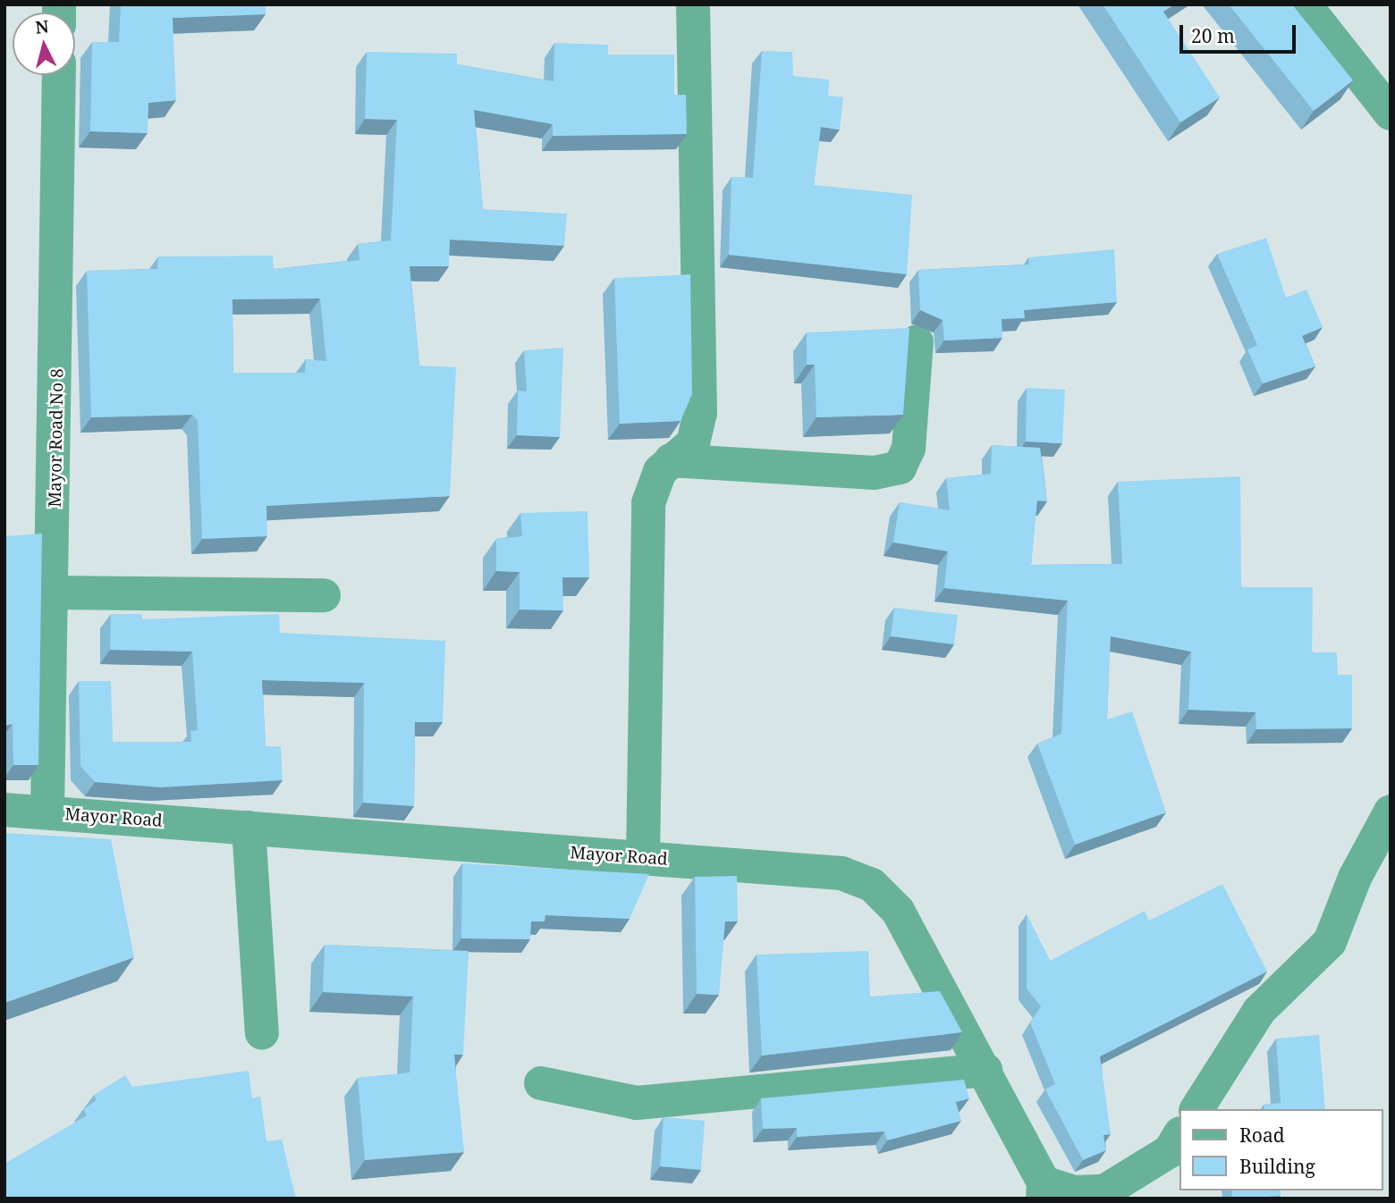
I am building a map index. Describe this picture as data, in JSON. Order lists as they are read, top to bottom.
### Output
{
  "streets": {
    "street": ["Mayor Road No 8", "Mayor Road"]
  },
  "crossings": [
    ["Mayor Road No 8", "Mayor Road"]
  ],
  "legend": ["Road", "Building"],
  "scale_bar": "20 m",
  "north": "top"
}
